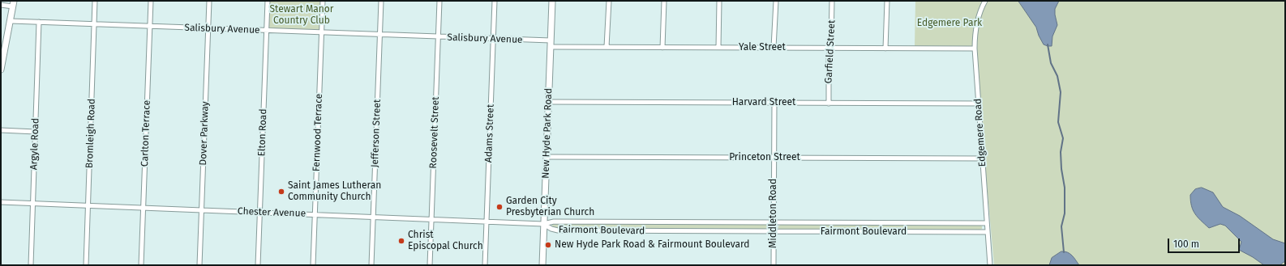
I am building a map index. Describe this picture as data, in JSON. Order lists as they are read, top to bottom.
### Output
{
  "streets": {
    "main road": ["New Hyde Park Road"],
    "street": [
      "Salisbury Avenue",
      "Yale Street",
      "Garfield Street",
      "Harvard Street",
      "Elton Road",
      "Fernwood Terrace",
      "Roosevelt Street",
      "Edgemere Road",
      "Bromleigh Road",
      "Carlton Terrace",
      "Dover Parkway",
      "Jefferson Street",
      "Adams Street",
      "Argyle Road",
      "Princeton Street",
      "Chester Avenue",
      "Middleton Road",
      "Fairmont Boulevard"
    ]
  },
  "crossings": [
    ["Salisbury Avenue", "Yale Street"],
    ["Salisbury Avenue", "Elton Road"],
    ["Salisbury Avenue", "Fernwood Terrace"],
    ["Salisbury Avenue", "Roosevelt Street"],
    ["Salisbury Avenue", "Bromleigh Road"],
    ["Salisbury Avenue", "Carlton Terrace"],
    ["Salisbury Avenue", "Dover Parkway"],
    ["Salisbury Avenue", "Jefferson Street"],
    ["Salisbury Avenue", "Adams Street"],
    ["Salisbury Avenue", "New Hyde Park Road"],
    ["Salisbury Avenue", "Argyle Road"],
    ["Yale Street", "Garfield Street"],
    ["Yale Street", "Edgemere Road"],
    ["Yale Street", "New Hyde Park Road"],
    ["Garfield Street", "Harvard Street"],
    ["Harvard Street", "Edgemere Road"],
    ["Harvard Street", "New Hyde Park Road"],
    ["Harvard Street", "Middleton Road"],
    ["Elton Road", "Chester Avenue"],
    ["Fernwood Terrace", "Chester Avenue"],
    ["Roosevelt Street", "Chester Avenue"],
    ["Edgemere Road", "Princeton Street"],
    ["Edgemere Road", "Fairmont Boulevard"],
    ["Bromleigh Road", "Chester Avenue"],
    ["Carlton Terrace", "Chester Avenue"],
    ["Dover Parkway", "Chester Avenue"],
    ["Jefferson Street", "Chester Avenue"],
    ["Adams Street", "Chester Avenue"],
    ["New Hyde Park Road", "Princeton Street"],
    ["New Hyde Park Road", "Chester Avenue"],
    ["New Hyde Park Road", "Fairmont Boulevard"],
    ["Argyle Road", "Chester Avenue"],
    ["Princeton Street", "Middleton Road"],
    ["Chester Avenue", "Fairmont Boulevard"],
    ["Middleton Road", "Fairmont Boulevard"]
  ],
  "parks": ["Stewart Manor Country Club", "Edgemere Park"],
  "places": [
    "Saint James Lutheran Community Church",
    "Garden City Presbyterian Church",
    "Christ Episcopal Church",
    "New Hyde Park Road & Fairmount Boulevard"
  ],
  "scale_bar": "100 m"
}
